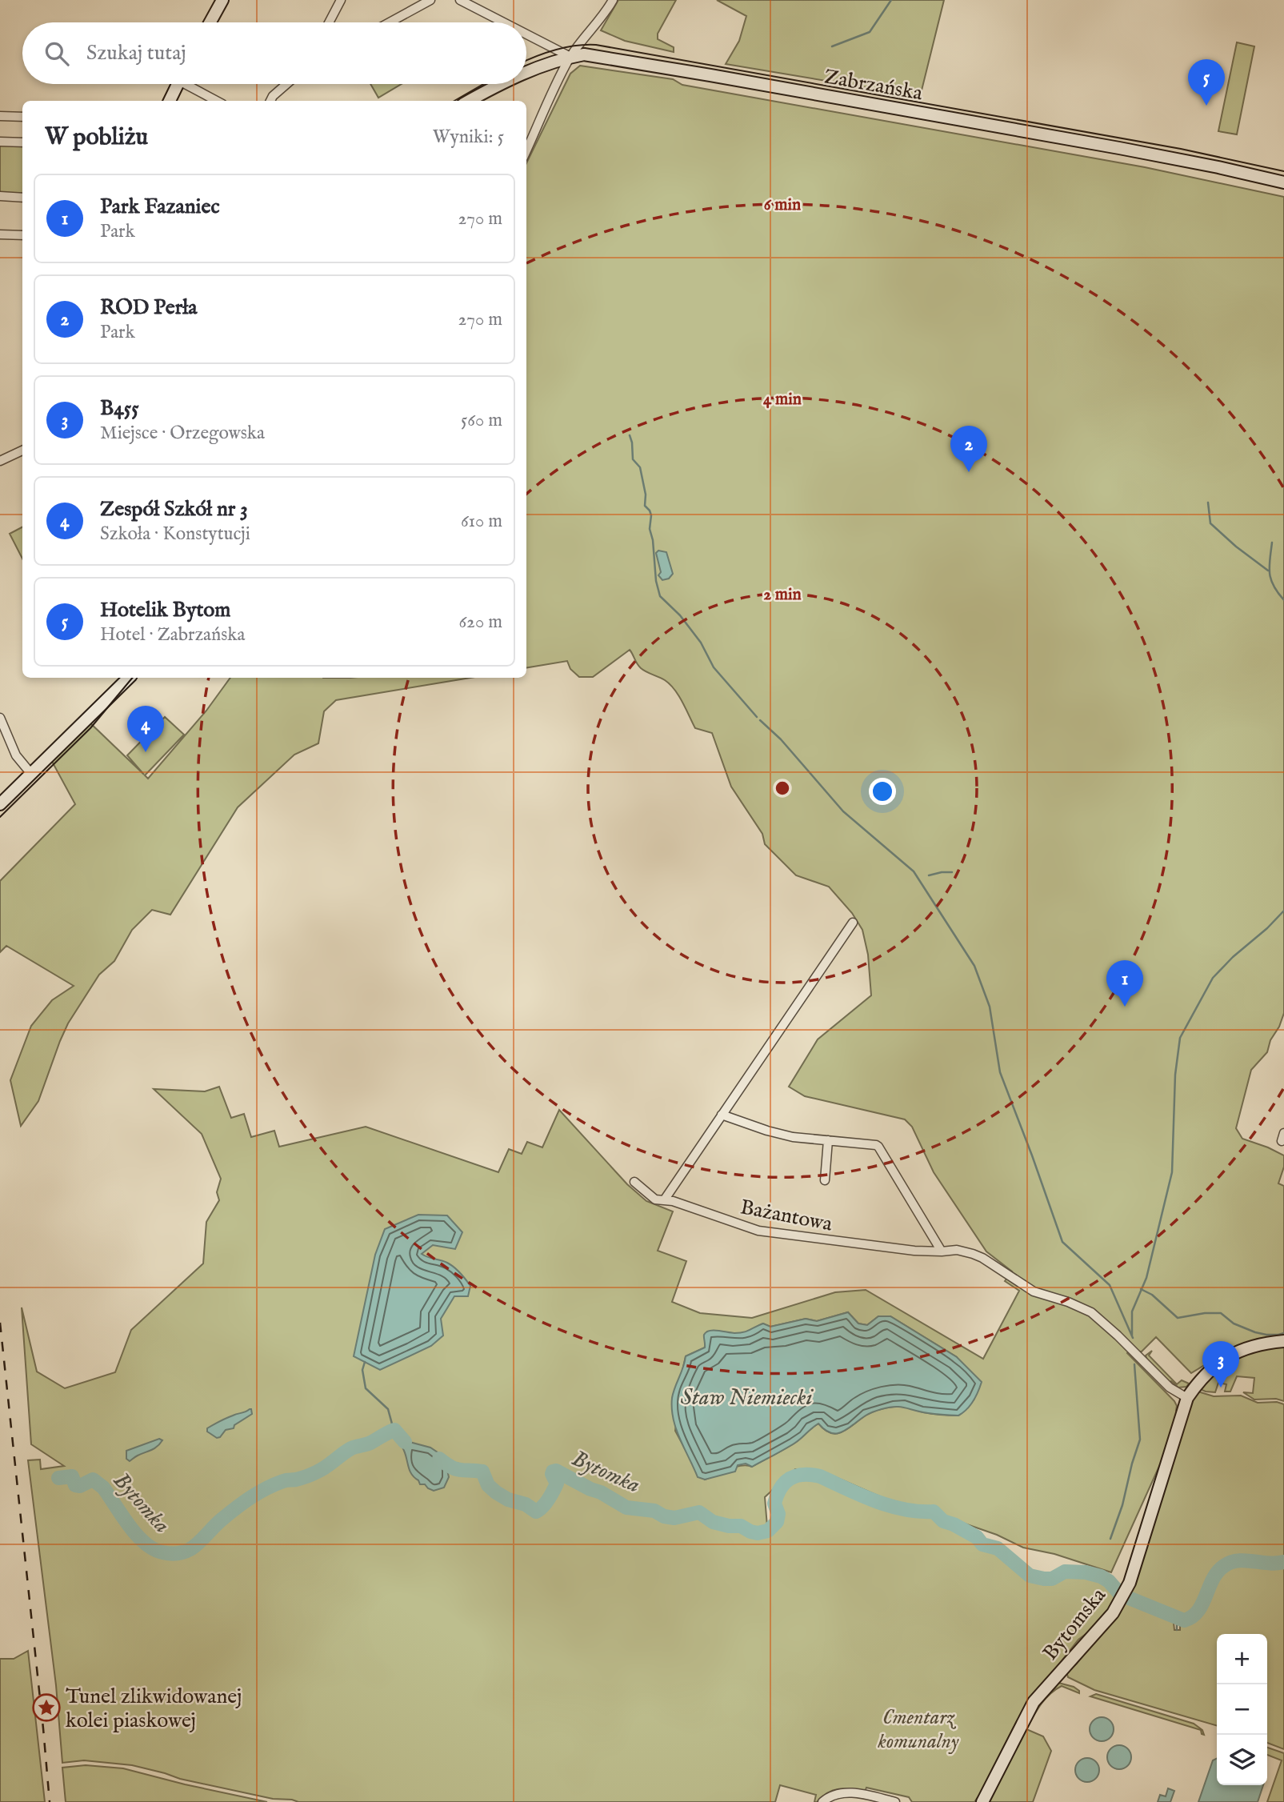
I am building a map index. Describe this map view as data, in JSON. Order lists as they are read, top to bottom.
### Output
{
  "streets": {
    "street": ["Zabrzańska", "Bażantowa", "Bytomska"]
  },
  "crossings": [
    ["Bażantowa", "Bytomska"]
  ],
  "water": ["Staw Niemiecki", "Bytomka"],
  "parks": ["Cmentarz komunalny"],
  "places": {
    "place": ["Tunel zlikwidowanej kolei piaskowej"]
  },
  "page": {
    "search": "Szukaj tutaj",
    "pins": [
      "5",
      "2",
      "4",
      "1",
      "3"
    ],
    "heading": ["W pobliżu", "Wyniki: 5"],
    "list": [
      {
        "mark": "1",
        "name": "Park Fazaniec",
        "note": "Park",
        "value": "270 m"
      },
      {
        "mark": "2",
        "name": "ROD Perła",
        "note": "Park",
        "value": "270 m"
      },
      {
        "mark": "3",
        "name": "B455",
        "note": "Miejsce · Orzegowska",
        "value": "560 m"
      },
      {
        "mark": "4",
        "name": "Zespół Szkół nr 3",
        "note": "Szkoła · Konstytucji",
        "value": "610 m"
      },
      {
        "mark": "5",
        "name": "Hotelik Bytom",
        "note": "Hotel · Zabrzańska",
        "value": "620 m"
      }
    ],
    "map_buttons": ["+", "−"]
  },
  "rings": ["6 min", "4 min", "2 min"]
}
